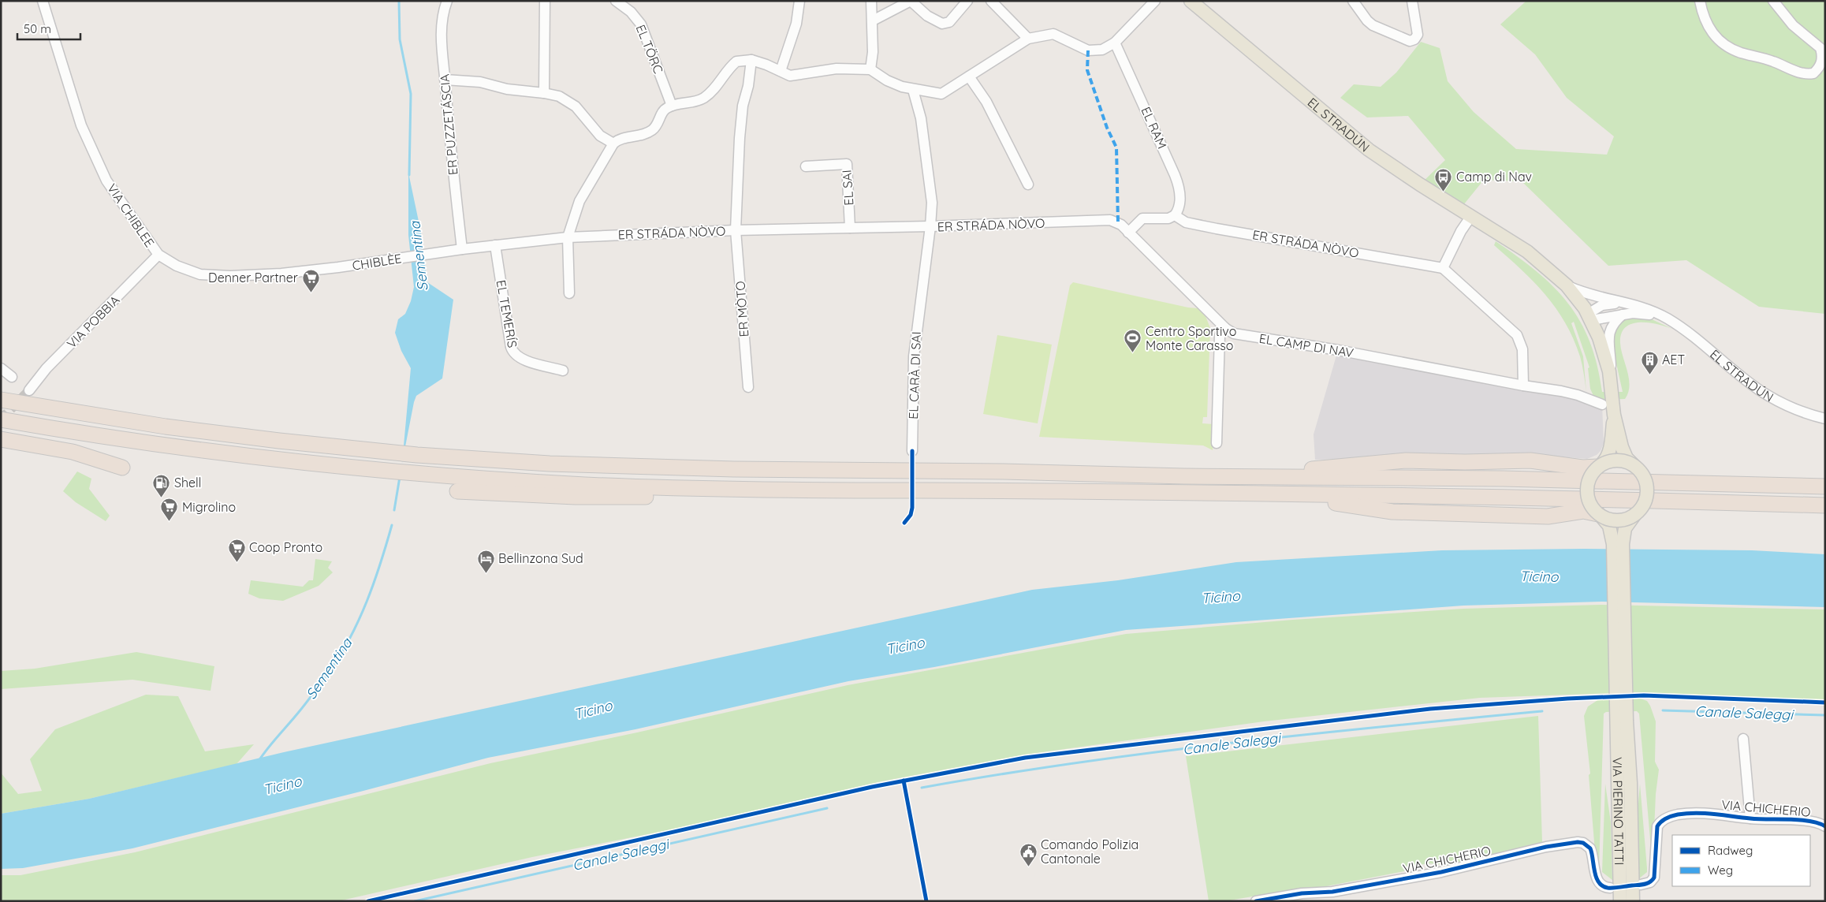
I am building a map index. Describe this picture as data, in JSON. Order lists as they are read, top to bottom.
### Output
{
  "streets": {
    "main road": ["EL STRADÚN", "VIA PIERINO TATTI"],
    "street": [
      "EL TÖRC",
      "ER PUZZETÁSCIA",
      "EL RAM",
      "EL SAI",
      "VIA CHIBLEE",
      "ER STRÁDA NÒVO",
      "CHIBLÈE",
      "ER MÒTO",
      "EL TEMERÍS",
      "VIA POBBIA",
      "EL CAMP DI NAV",
      "EL CARÀ DI SAI",
      "VIA CHICHERIO"
    ]
  },
  "crossings": [
    ["ER PUZZETÁSCIA", "ER STRÁDA NÒVO"],
    ["ER PUZZETÁSCIA", "CHIBLÈE"],
    ["EL RAM", "ER STRÁDA NÒVO"],
    ["EL SAI", "ER STRÁDA NÒVO"],
    ["VIA CHIBLEE", "CHIBLÈE"],
    ["VIA CHIBLEE", "VIA POBBIA"],
    ["ER STRÁDA NÒVO", "CHIBLÈE"],
    ["ER STRÁDA NÒVO", "ER MÒTO"],
    ["ER STRÁDA NÒVO", "EL TEMERÍS"],
    ["ER STRÁDA NÒVO", "EL CAMP DI NAV"],
    ["ER STRÁDA NÒVO", "EL CARÀ DI SAI"]
  ],
  "water": ["Sementina", "Ticino", "Canale Saleggi"],
  "places": {
    "bus stop": ["Camp di Nav"],
    "supermarket": ["Denner Partner", "Migrolino", "Coop Pronto"],
    "sports": ["Centro Sportivo Monte Carasso"],
    "building": ["AET"],
    "fuel station": ["Shell"],
    "hotel": ["Bellinzona Sud"],
    "public building": ["Comando Polizia Cantonale"]
  },
  "legend": ["Radweg", "Weg"],
  "scale_bar": "50 m"
}
